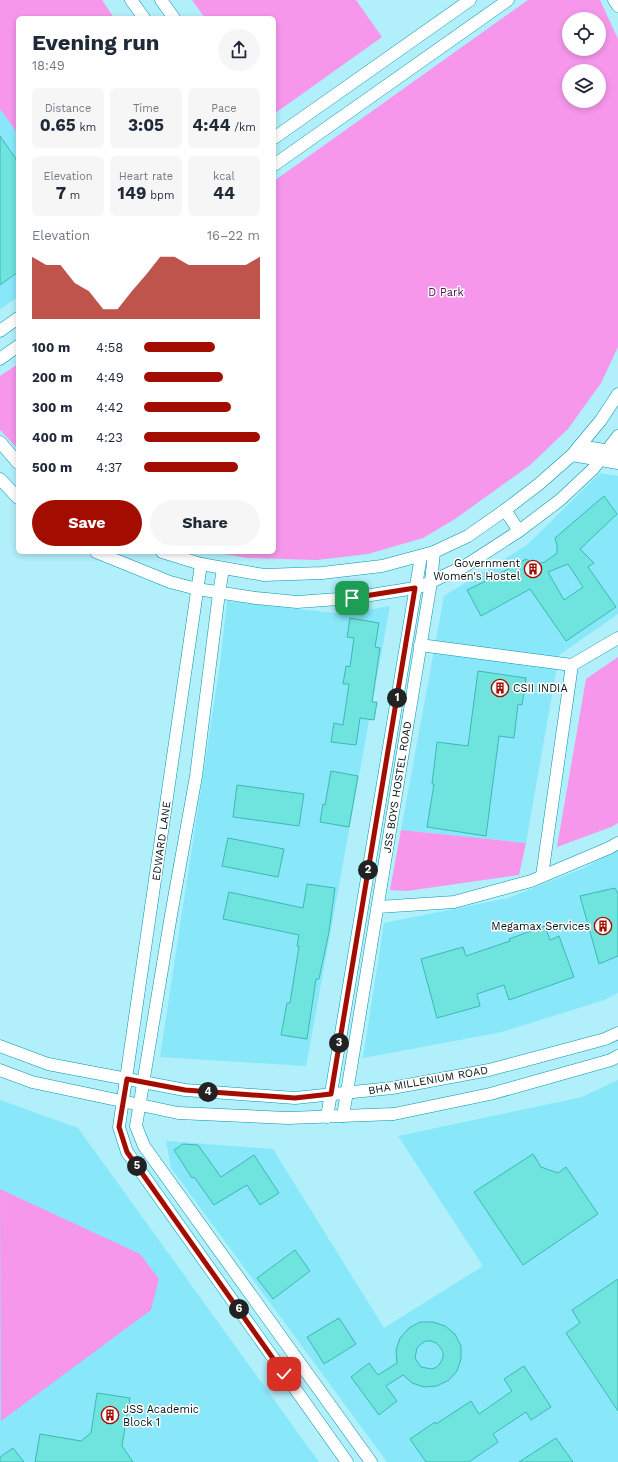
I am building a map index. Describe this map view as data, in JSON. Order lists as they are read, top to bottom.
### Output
{
  "streets": {
    "street": ["JSS BOYS HOSTEL ROAD", "EDWARD LANE", "BHA MILLENIUM ROAD"]
  },
  "crossings": [
    ["JSS BOYS HOSTEL ROAD", "BHA MILLENIUM ROAD"],
    ["EDWARD LANE", "BHA MILLENIUM ROAD"]
  ],
  "parks": ["D Park"],
  "places": {
    "building": [
      "Government Women's Hostel",
      "CSII INDIA",
      "Megamax Services",
      "JSS Academic Block 1"
    ]
  },
  "page": {
    "heading": ["Evening run", "18:49"],
    "stats": [
      ["Distance", "0.65 km"],
      ["Time", "3:05"],
      ["Pace", "4:44 /km"],
      ["Elevation", "7 m"],
      ["Heart rate", "149 bpm"],
      ["kcal", "44"]
    ],
    "chart": ["Elevation", "16–22 m"],
    "list": [
      {
        "name": "100 m",
        "note": "4:58"
      },
      {
        "name": "200 m",
        "note": "4:49"
      },
      {
        "name": "300 m",
        "note": "4:42"
      },
      {
        "name": "400 m",
        "note": "4:23"
      },
      {
        "name": "500 m",
        "note": "4:37"
      }
    ],
    "buttons": ["Save", "Share"],
    "pins": [
      "1",
      "2",
      "3",
      "4",
      "5",
      "6"
    ]
  }
}
